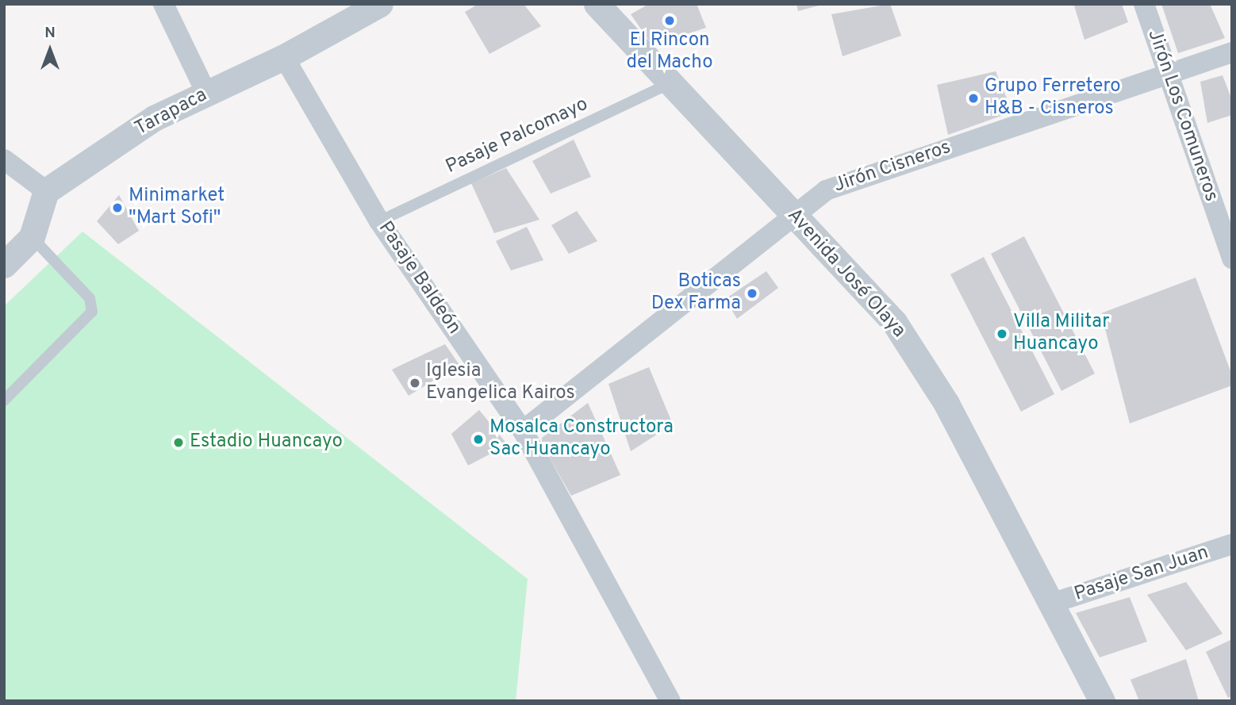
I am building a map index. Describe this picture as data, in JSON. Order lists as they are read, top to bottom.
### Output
{
  "streets": {
    "street": [
      "Tarapaca",
      "Jirón Los Comuneros",
      "Jirón Cisneros",
      "Avenida José Olaya",
      "Pasaje Baldeón",
      "Pasaje San Juan"
    ],
    "lane": ["Pasaje Palcomayo"]
  },
  "crossings": [
    ["Tarapaca", "Pasaje Baldeón"],
    ["Jirón Los Comuneros", "Jirón Cisneros"],
    ["Pasaje Palcomayo", "Avenida José Olaya"],
    ["Pasaje Palcomayo", "Pasaje Baldeón"],
    ["Jirón Cisneros", "Avenida José Olaya"],
    ["Jirón Cisneros", "Pasaje Baldeón"],
    ["Avenida José Olaya", "Pasaje San Juan"]
  ],
  "places": [
    "El Rincon del Macho",
    "Grupo Ferretero H&B - Cisneros",
    "Minimarket \"Mart Sofi\"",
    "Boticas Dex Farma",
    "Villa Militar Huancayo",
    "Iglesia Evangelica Kairos",
    "Mosalca Constructora Sac Huancayo",
    "Estadio Huancayo"
  ],
  "north": "top"
}
